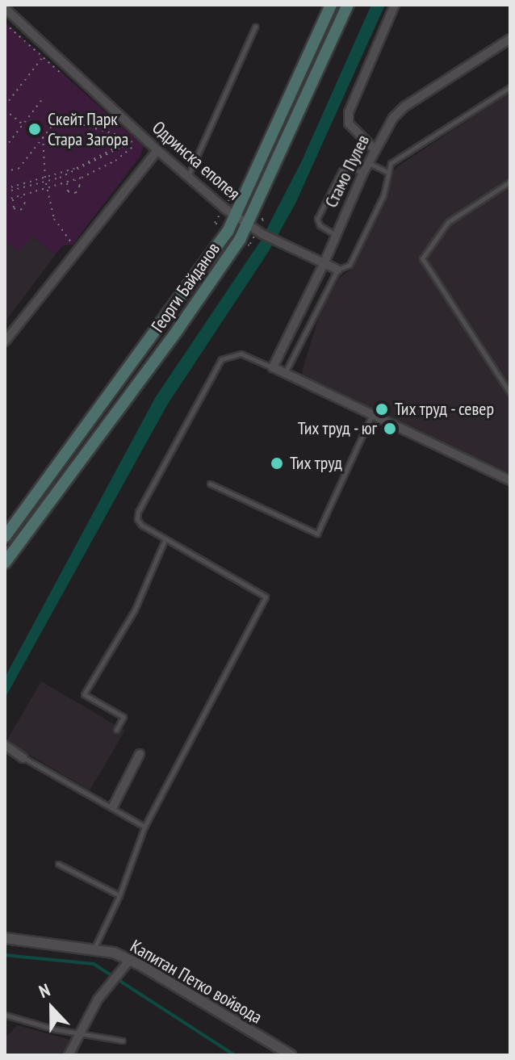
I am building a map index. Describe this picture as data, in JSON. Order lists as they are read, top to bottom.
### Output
{
  "streets": {
    "main road": ["Георги Байданов"],
    "street": ["Одринска епопея", "Стамо Пулев", "Капитан Петко войвода"]
  },
  "crossings": [
    ["Одринска епопея", "Стамо Пулев"],
    ["Одринска епопея", "Георги Байданов"]
  ],
  "places": [
    "Скейт Парк Стара Загора",
    "Тих труд - север",
    "Тих труд - юг",
    "Тих труд"
  ],
  "north": "top"
}
